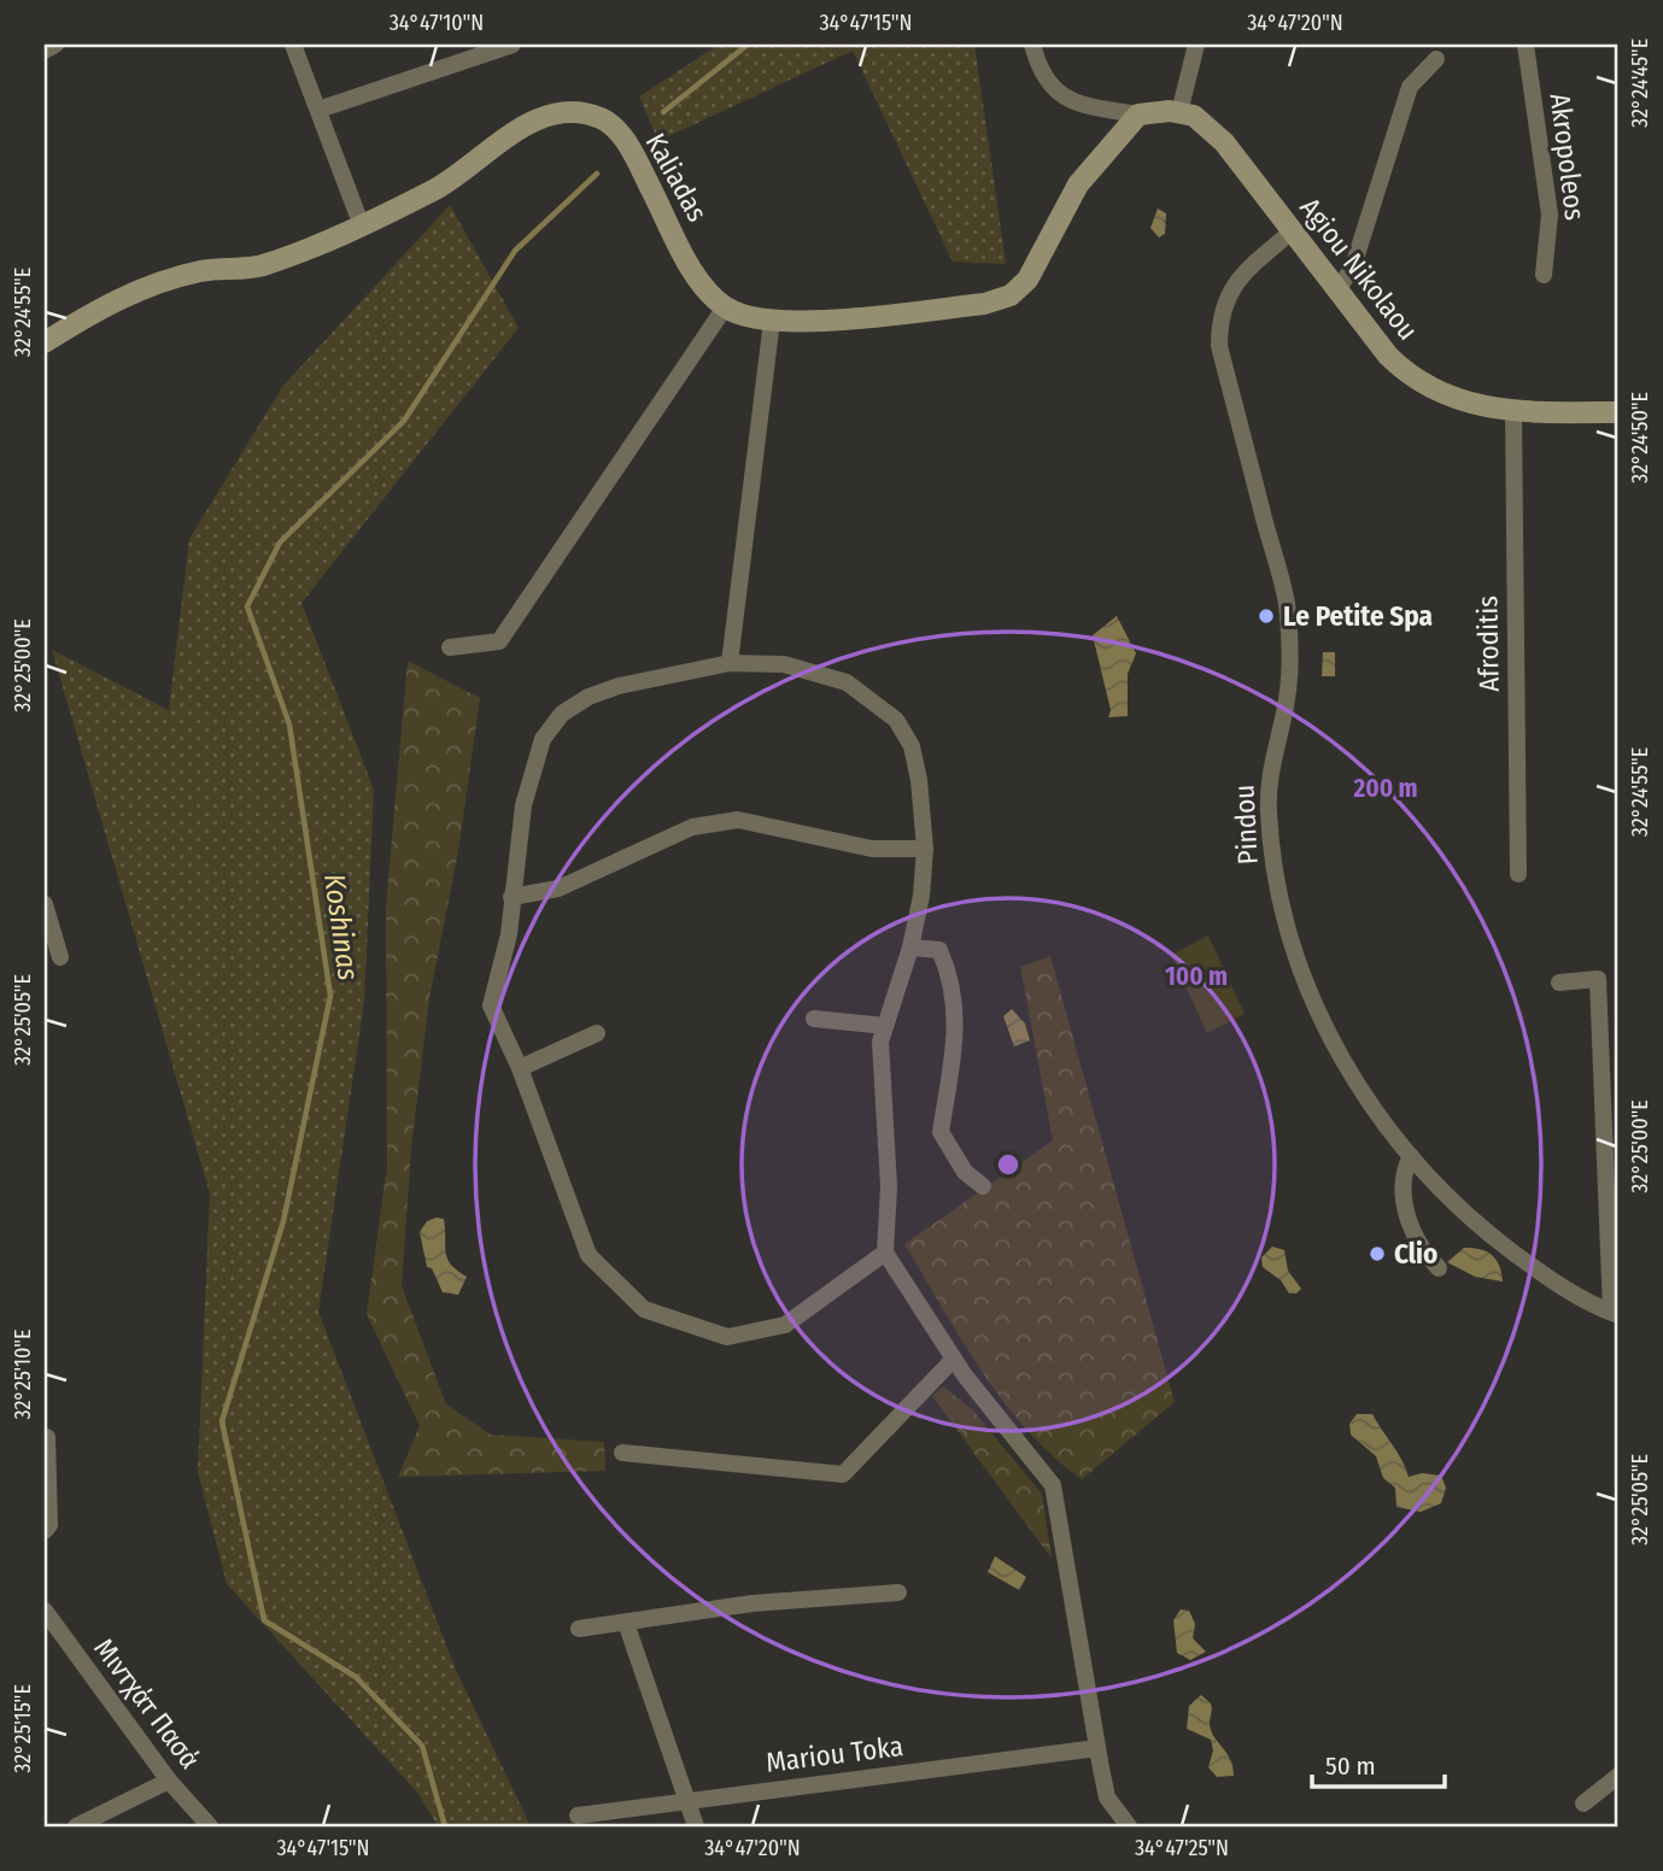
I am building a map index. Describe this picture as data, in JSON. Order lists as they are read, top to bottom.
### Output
{
  "streets": {
    "street": [
      "Akropoleos",
      "Kaliadas",
      "Agiou Nikolaou",
      "Afroditis",
      "Pindou",
      "Μιντχάτ Πασά",
      "Mariou Toka"
    ]
  },
  "crossings": [
    ["Agiou Nikolaou", "Afroditis"],
    ["Agiou Nikolaou", "Pindou"]
  ],
  "water": ["Koshinas"],
  "places": ["Le Petite Spa", "Clio"],
  "scale_bar": "50 m",
  "coordinates": [
    "34°47'10\"N",
    "34°47'15\"N",
    "34°47'20\"N",
    "32°24'45\"E",
    "32°24'55\"E",
    "32°24'50\"E",
    "32°25'00\"E",
    "32°25'05\"E",
    "32°25'10\"E",
    "32°25'15\"E",
    "34°47'25\"N"
  ],
  "rings": ["200 m", "100 m"]
}
